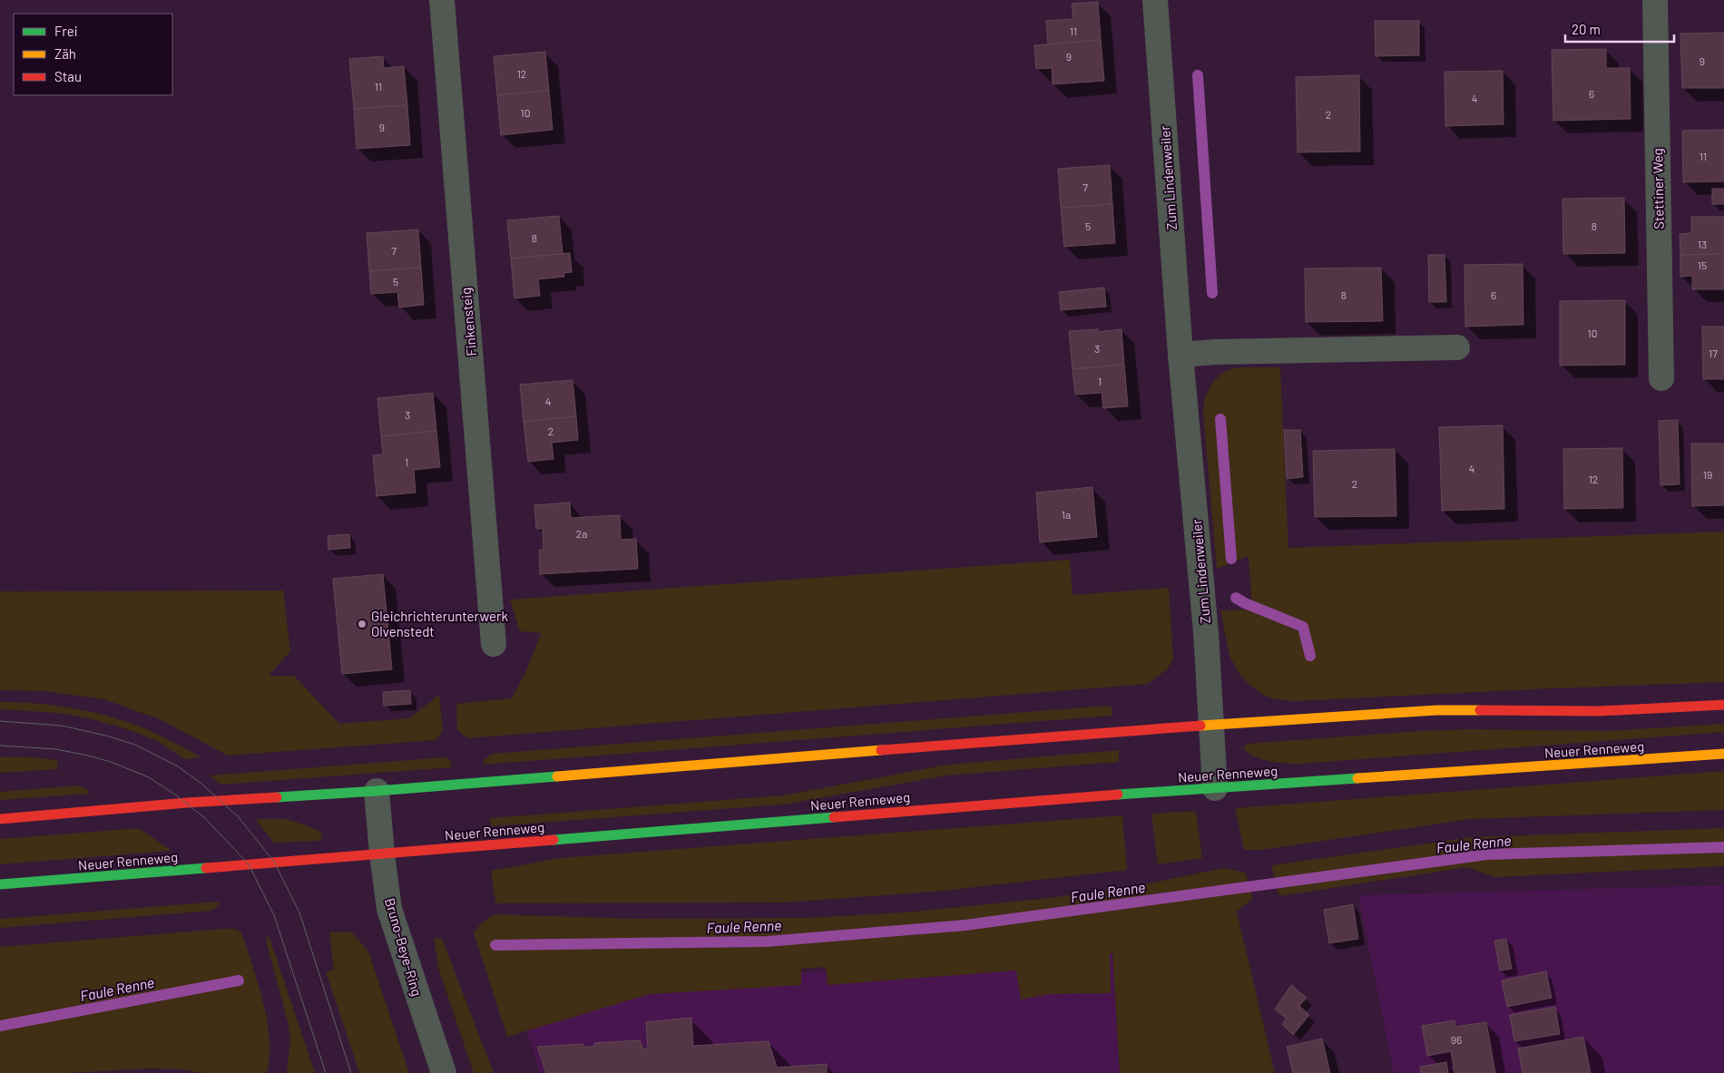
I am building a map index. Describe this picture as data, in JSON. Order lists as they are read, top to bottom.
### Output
{
  "streets": {
    "main road": ["Neuer Renneweg"],
    "street": [
      "Zum Lindenweiler",
      "Stettiner Weg",
      "Finkensteig",
      "Bruno-Beye-Ring"
    ]
  },
  "crossings": [
    ["Zum Lindenweiler", "Neuer Renneweg"],
    ["Neuer Renneweg", "Bruno-Beye-Ring"]
  ],
  "water": ["Faule Renne"],
  "places": ["Gleichrichterunterwerk Olvenstedt"],
  "house_numbers": [
    "11",
    "9",
    "9",
    "12",
    "11",
    "6",
    "4",
    "10",
    "2",
    "9",
    "11",
    "7",
    "5",
    "8",
    "8",
    "13",
    "7",
    "15",
    "5",
    "8",
    "6",
    "10",
    "3",
    "17",
    "1",
    "4",
    "3",
    "2",
    "1",
    "4",
    "19",
    "12",
    "2",
    "1a",
    "2a",
    "96"
  ],
  "legend": ["Frei", "Zäh", "Stau"],
  "scale_bar": "20 m"
}
